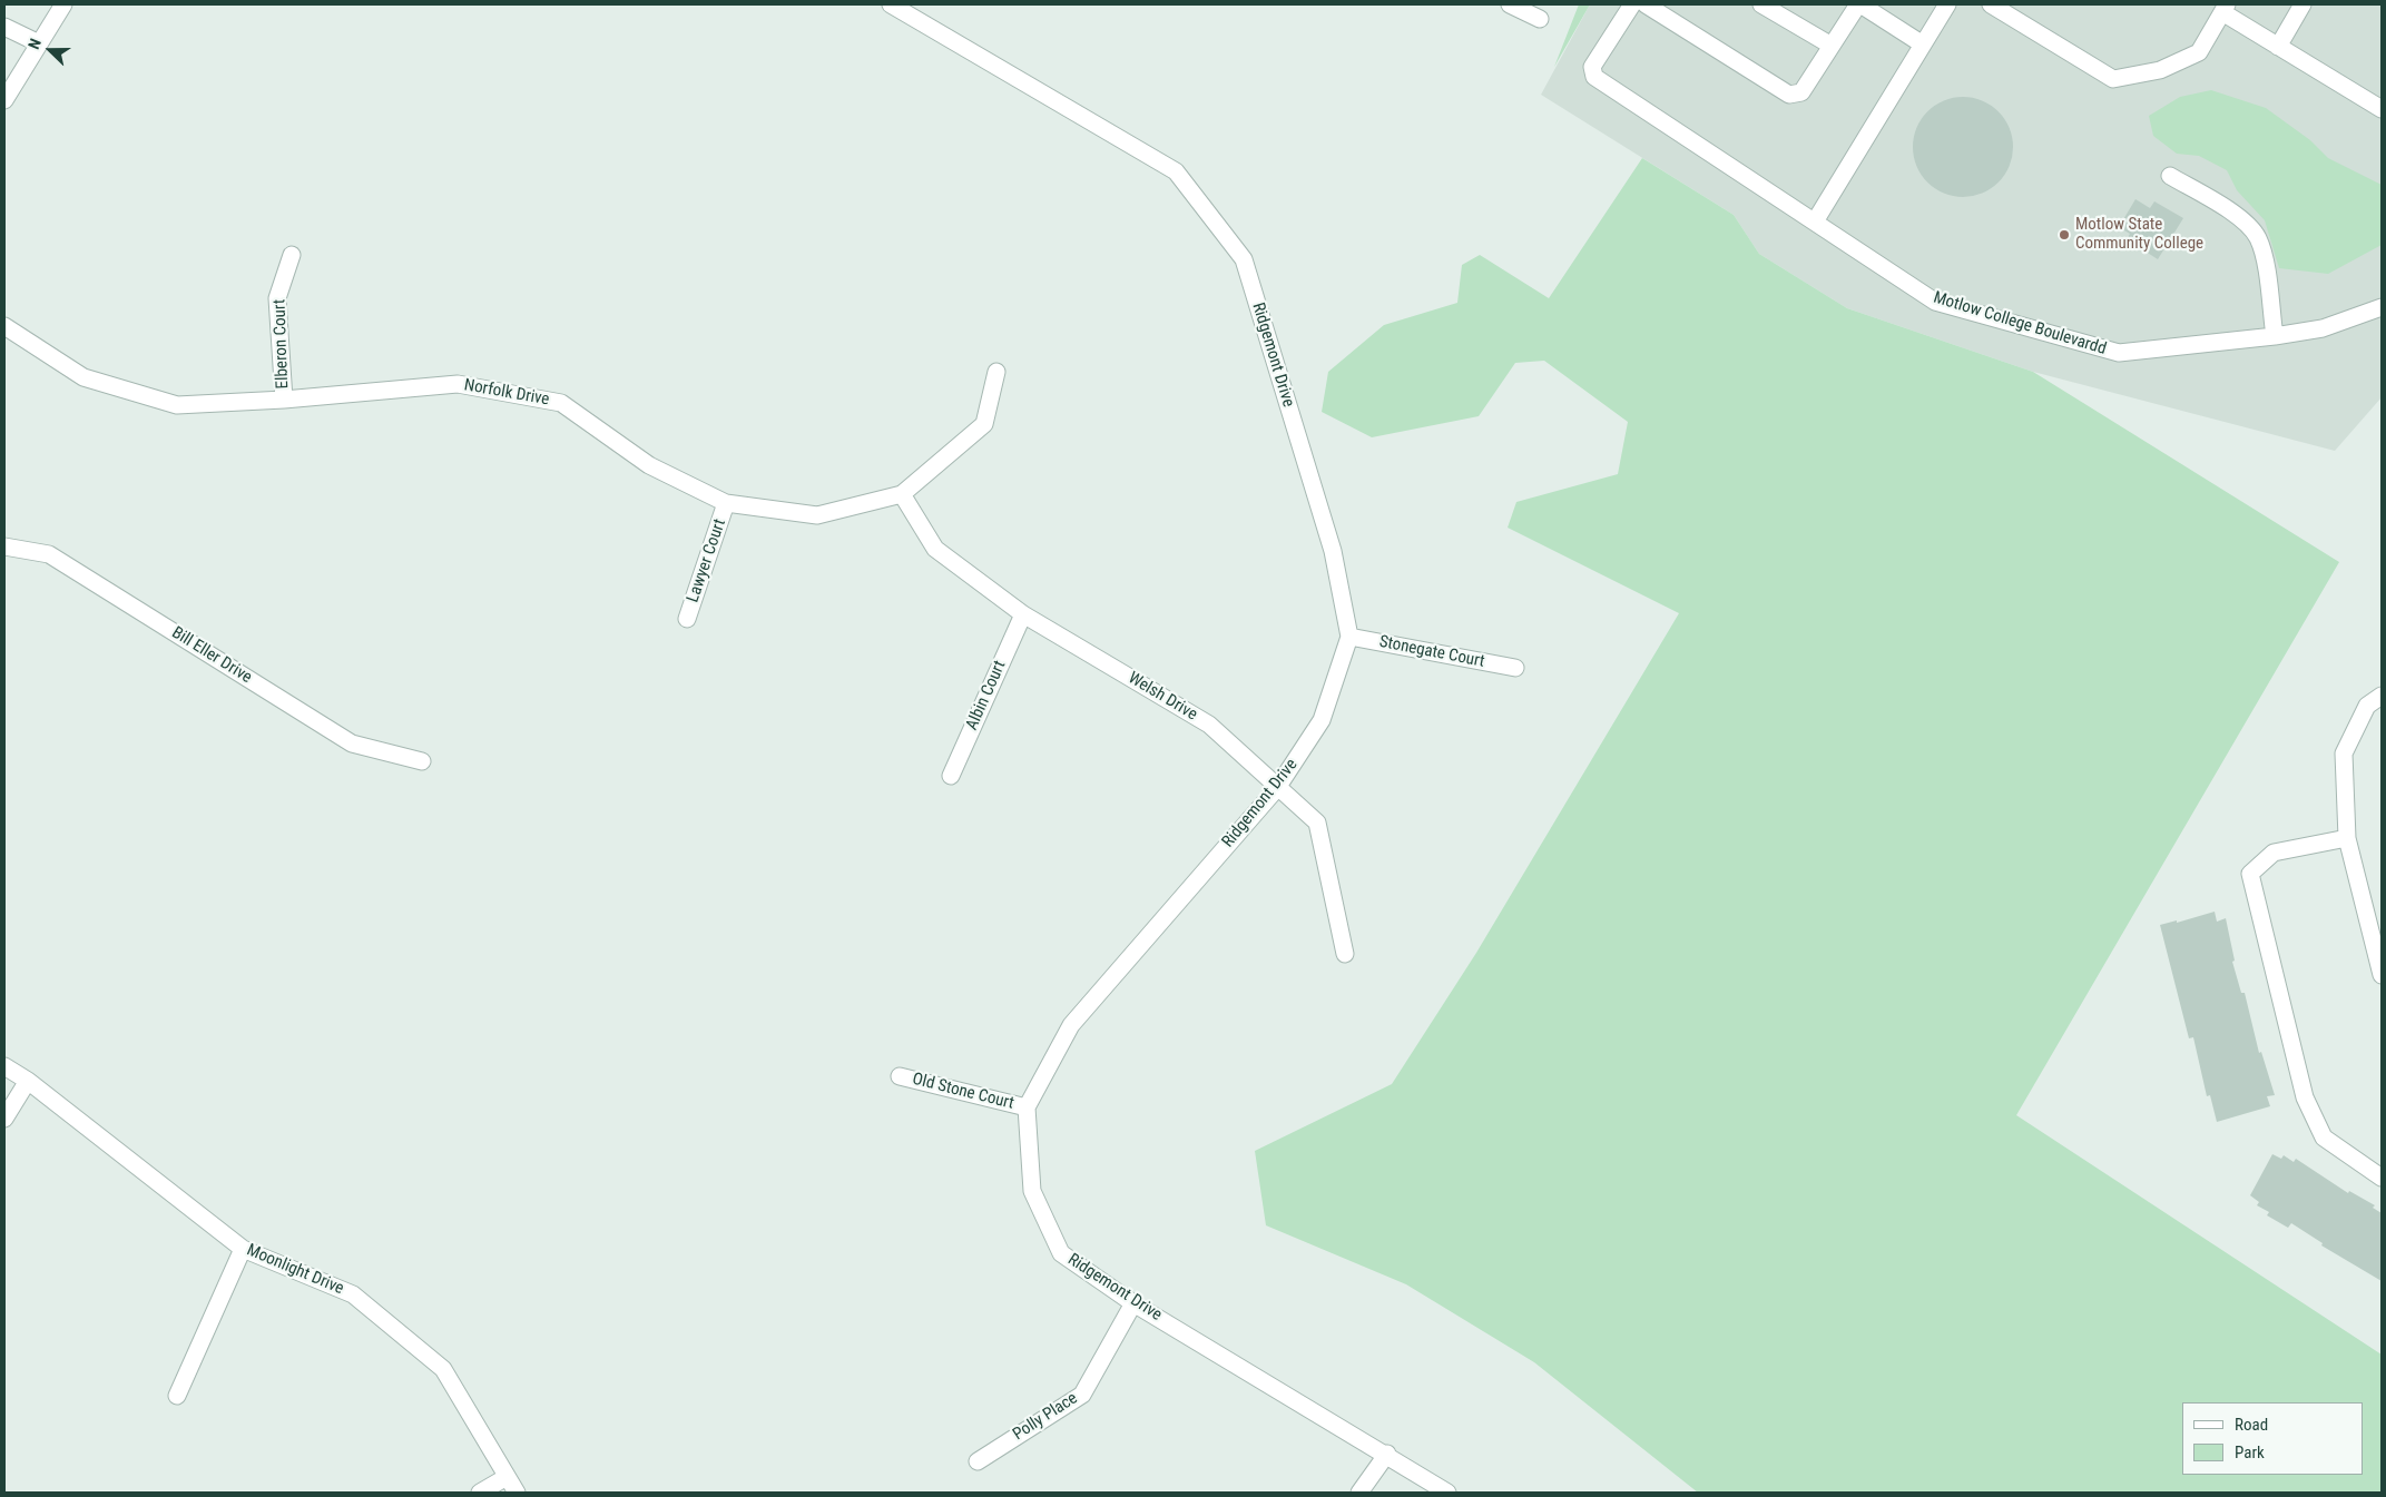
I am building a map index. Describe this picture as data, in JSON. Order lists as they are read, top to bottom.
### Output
{
  "streets": {
    "street": [
      "Motlow College Boulevardd",
      "Elberon Court",
      "Ridgemont Drive",
      "Norfolk Drive",
      "Lawyer Court",
      "Stonegate Court",
      "Bill Eller Drive",
      "Albin Court",
      "Welsh Drive",
      "Old Stone Court",
      "Moonlight Drive",
      "Polly Place"
    ]
  },
  "crossings": [
    ["Elberon Court", "Norfolk Drive"],
    ["Ridgemont Drive", "Stonegate Court"],
    ["Ridgemont Drive", "Welsh Drive"],
    ["Ridgemont Drive", "Old Stone Court"],
    ["Ridgemont Drive", "Polly Place"],
    ["Norfolk Drive", "Lawyer Court"],
    ["Norfolk Drive", "Welsh Drive"],
    ["Albin Court", "Welsh Drive"]
  ],
  "places": ["Motlow State Community College"],
  "legend": ["Road", "Park"],
  "north": "left"
}
